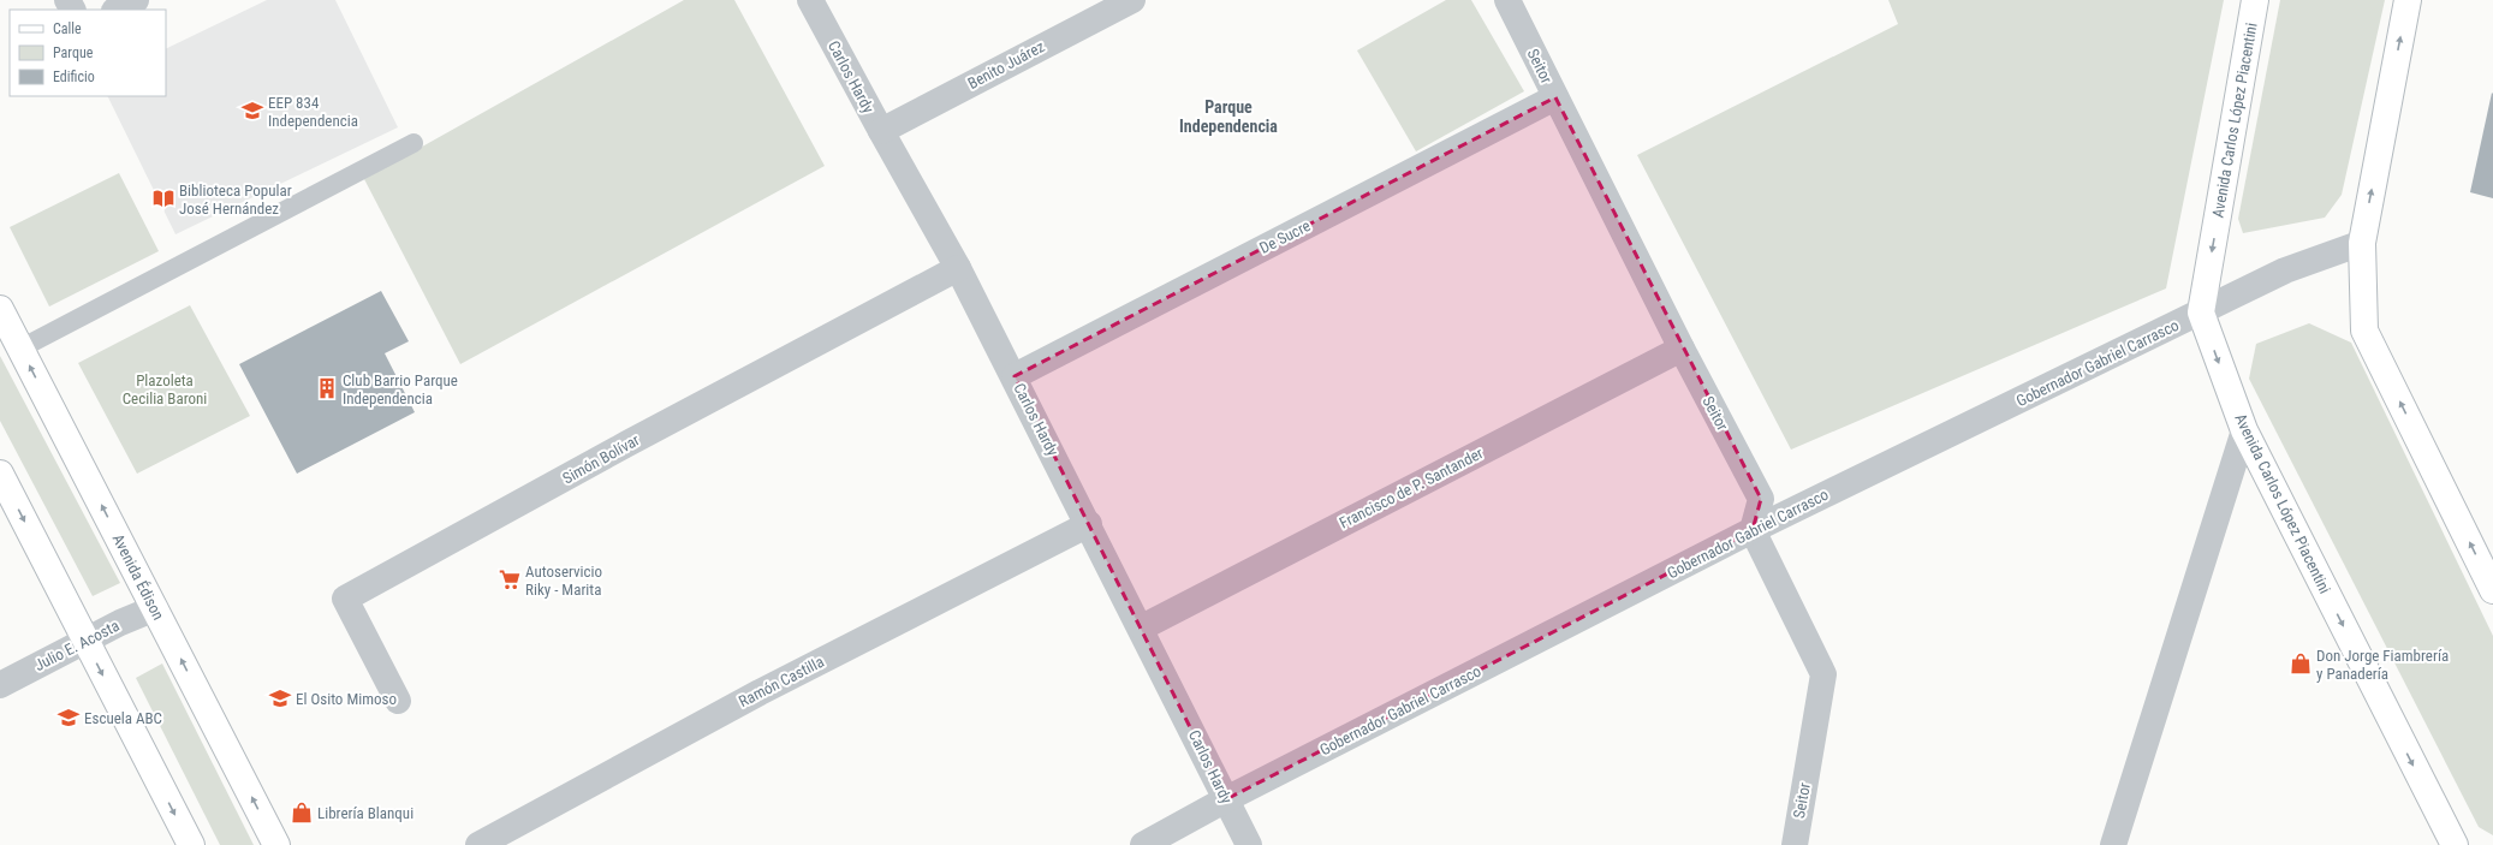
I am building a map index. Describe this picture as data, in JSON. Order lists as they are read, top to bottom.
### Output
{
  "streets": {
    "main road": ["Avenida Carlos López Piacentini", "Avenida Édison"],
    "street": [
      "Benito Juárez",
      "Seitor",
      "Carlos Hardy",
      "De Sucre",
      "Gobernador Gabriel Carrasco",
      "Simón Bolívar",
      "Francisco de P. Santander",
      "Julio E. Acosta",
      "Ramón Castilla"
    ]
  },
  "crossings": [
    ["Benito Juárez", "Carlos Hardy"],
    ["Seitor", "De Sucre"],
    ["Seitor", "Gobernador Gabriel Carrasco"],
    ["Seitor", "Francisco de P. Santander"],
    ["Carlos Hardy", "De Sucre"],
    ["Carlos Hardy", "Gobernador Gabriel Carrasco"],
    ["Carlos Hardy", "Simón Bolívar"],
    ["Carlos Hardy", "Francisco de P. Santander"],
    ["Carlos Hardy", "Ramón Castilla"],
    ["Avenida Carlos López Piacentini", "Gobernador Gabriel Carrasco"],
    ["Avenida Édison", "Julio E. Acosta"]
  ],
  "districts": ["Parque Independencia"],
  "parks": ["Plazoleta Cecilia Baroni"],
  "places": {
    "school or university": ["EEP 834 Independencia", "El Osito Mimoso", "Escuela ABC"],
    "library": ["Biblioteca Popular José Hernández"],
    "building": ["Club Barrio Parque Independencia"],
    "supermarket": ["Autoservicio Riky - Marita"],
    "shop": ["Don Jorge Fiambrería y Panadería", "Librería Blanqui"]
  },
  "legend": ["Calle", "Parque", "Edificio"]
}
